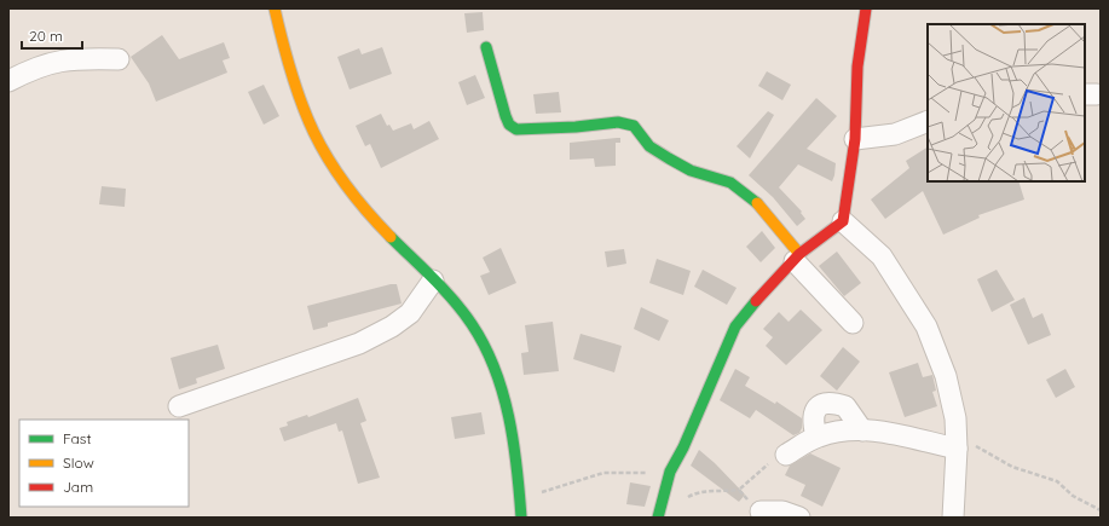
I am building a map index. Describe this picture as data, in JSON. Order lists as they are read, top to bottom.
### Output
{
  "legend": ["Fast", "Slow", "Jam"],
  "scale_bar": "20 m"
}
